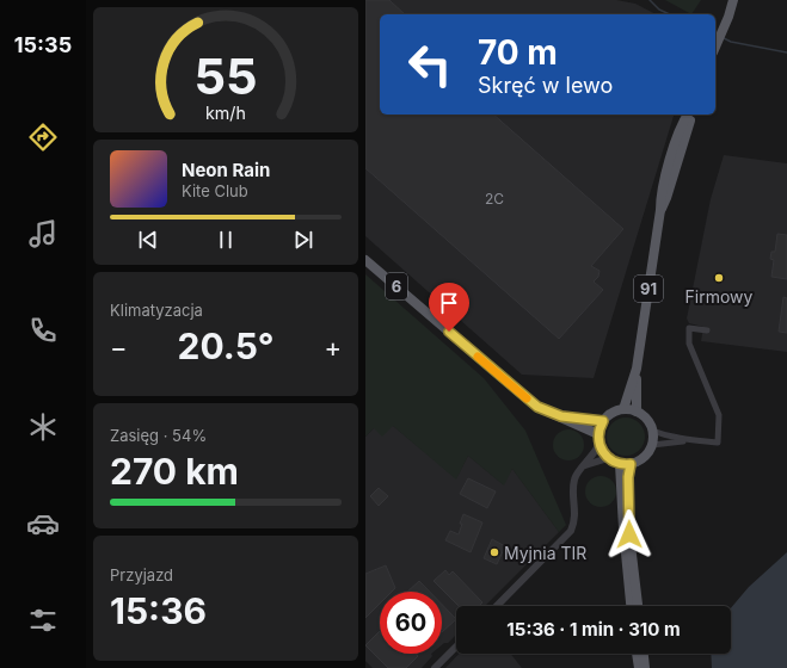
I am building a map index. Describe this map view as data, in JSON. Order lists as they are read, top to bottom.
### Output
{
  "streets": {
    "main road": ["6", "91"]
  },
  "crossings": [
    ["6", "91"]
  ],
  "places": ["Firmowy", "Myjnia TIR"],
  "house_numbers": ["2C"],
  "page": {
    "tabs": "15:35",
    "turn": ["70 m", "Skręć w lewo"],
    "song": ["Neon Rain", "Kite Club"],
    "tile": [
      "Klimatyzacja",
      ["Zasięg · 54%", "270 km"],
      ["Przyjazd", "15:36"]
    ],
    "heat": ["−", "20.5°", "+"],
    "limit": "60",
    "trip": "15:36 · 1 min · 310 m",
    "gauge": ["55", "km/h"]
  }
}
